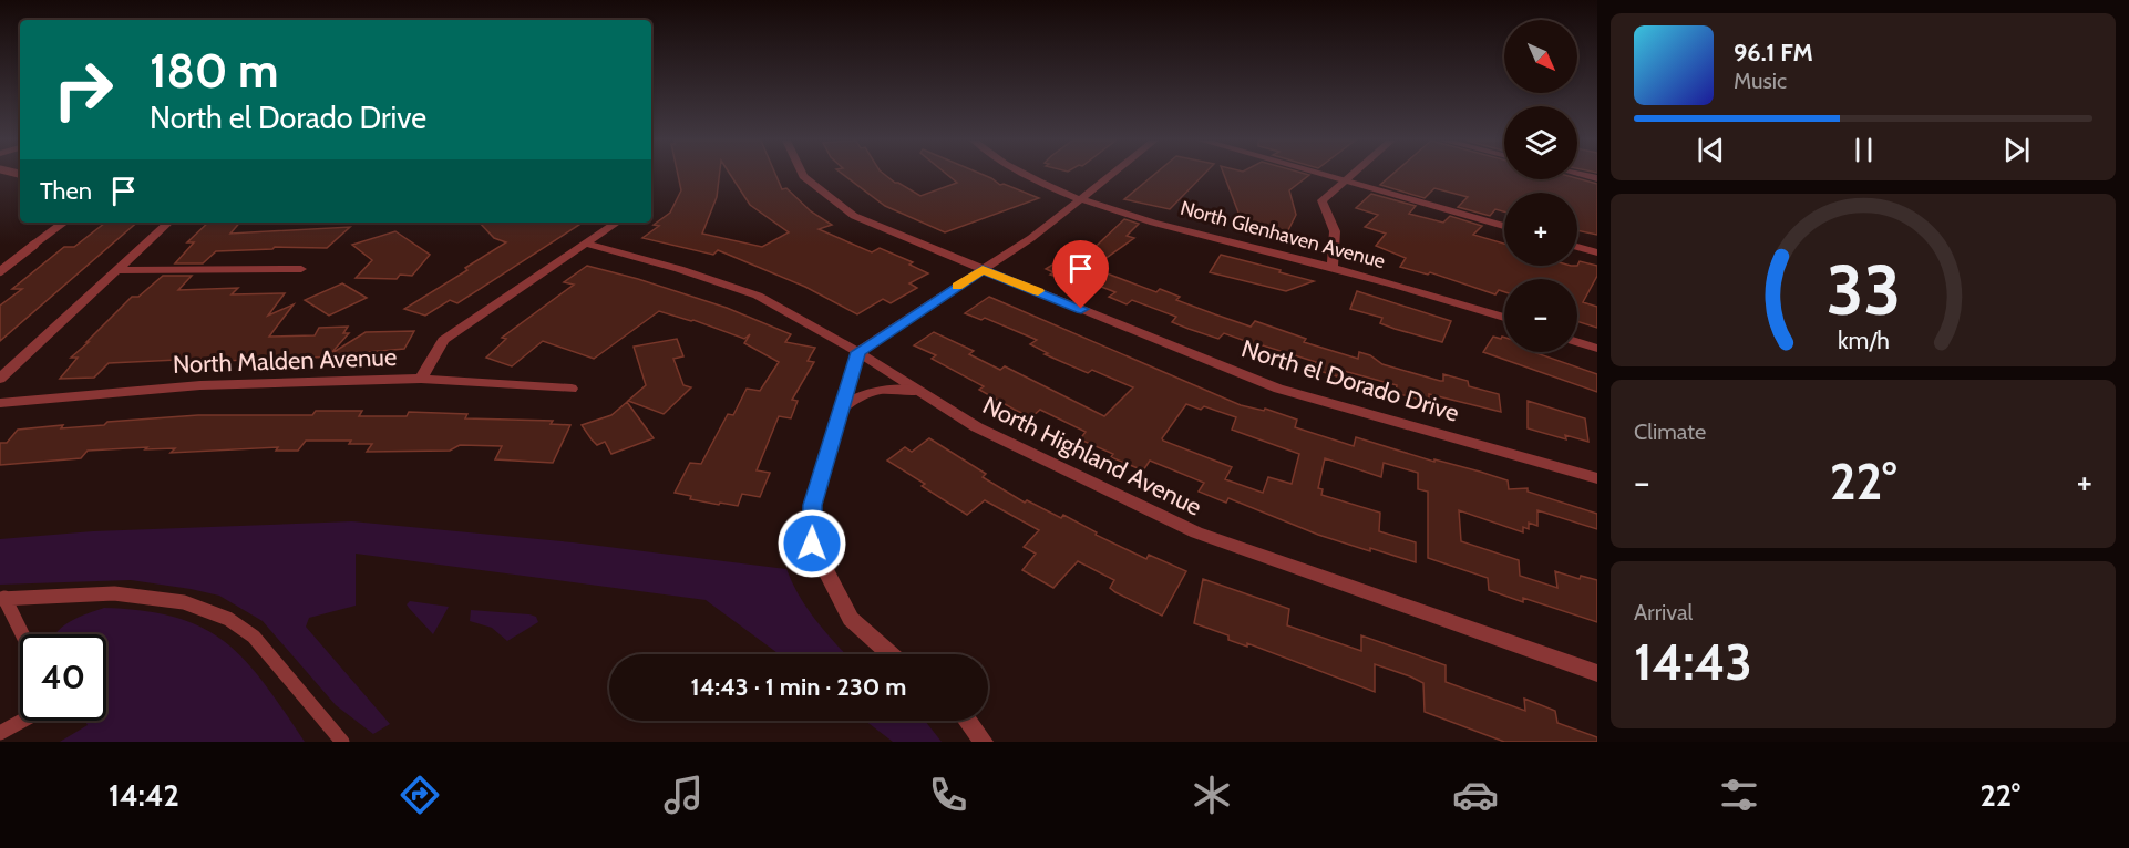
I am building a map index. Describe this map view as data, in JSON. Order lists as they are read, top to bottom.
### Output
{
  "streets": {
    "street": [
      "North Glenhaven Avenue",
      "North Malden Avenue",
      "North el Dorado Drive",
      "North Highland Avenue"
    ]
  },
  "north": "bottom right",
  "page": {
    "map_buttons": ["+", "−"],
    "turn": ["180 m", "North el Dorado Drive"],
    "song": ["96.1 FM", "Music"],
    "then": "Then",
    "tile": [
      "Climate",
      ["Arrival", "14:43"]
    ],
    "heat": ["−", "22°", "+"],
    "limit": "40",
    "trip": "14:43 · 1 min · 230 m",
    "tabs": ["14:42", "22°"],
    "gauge": ["33", "km/h"]
  }
}
